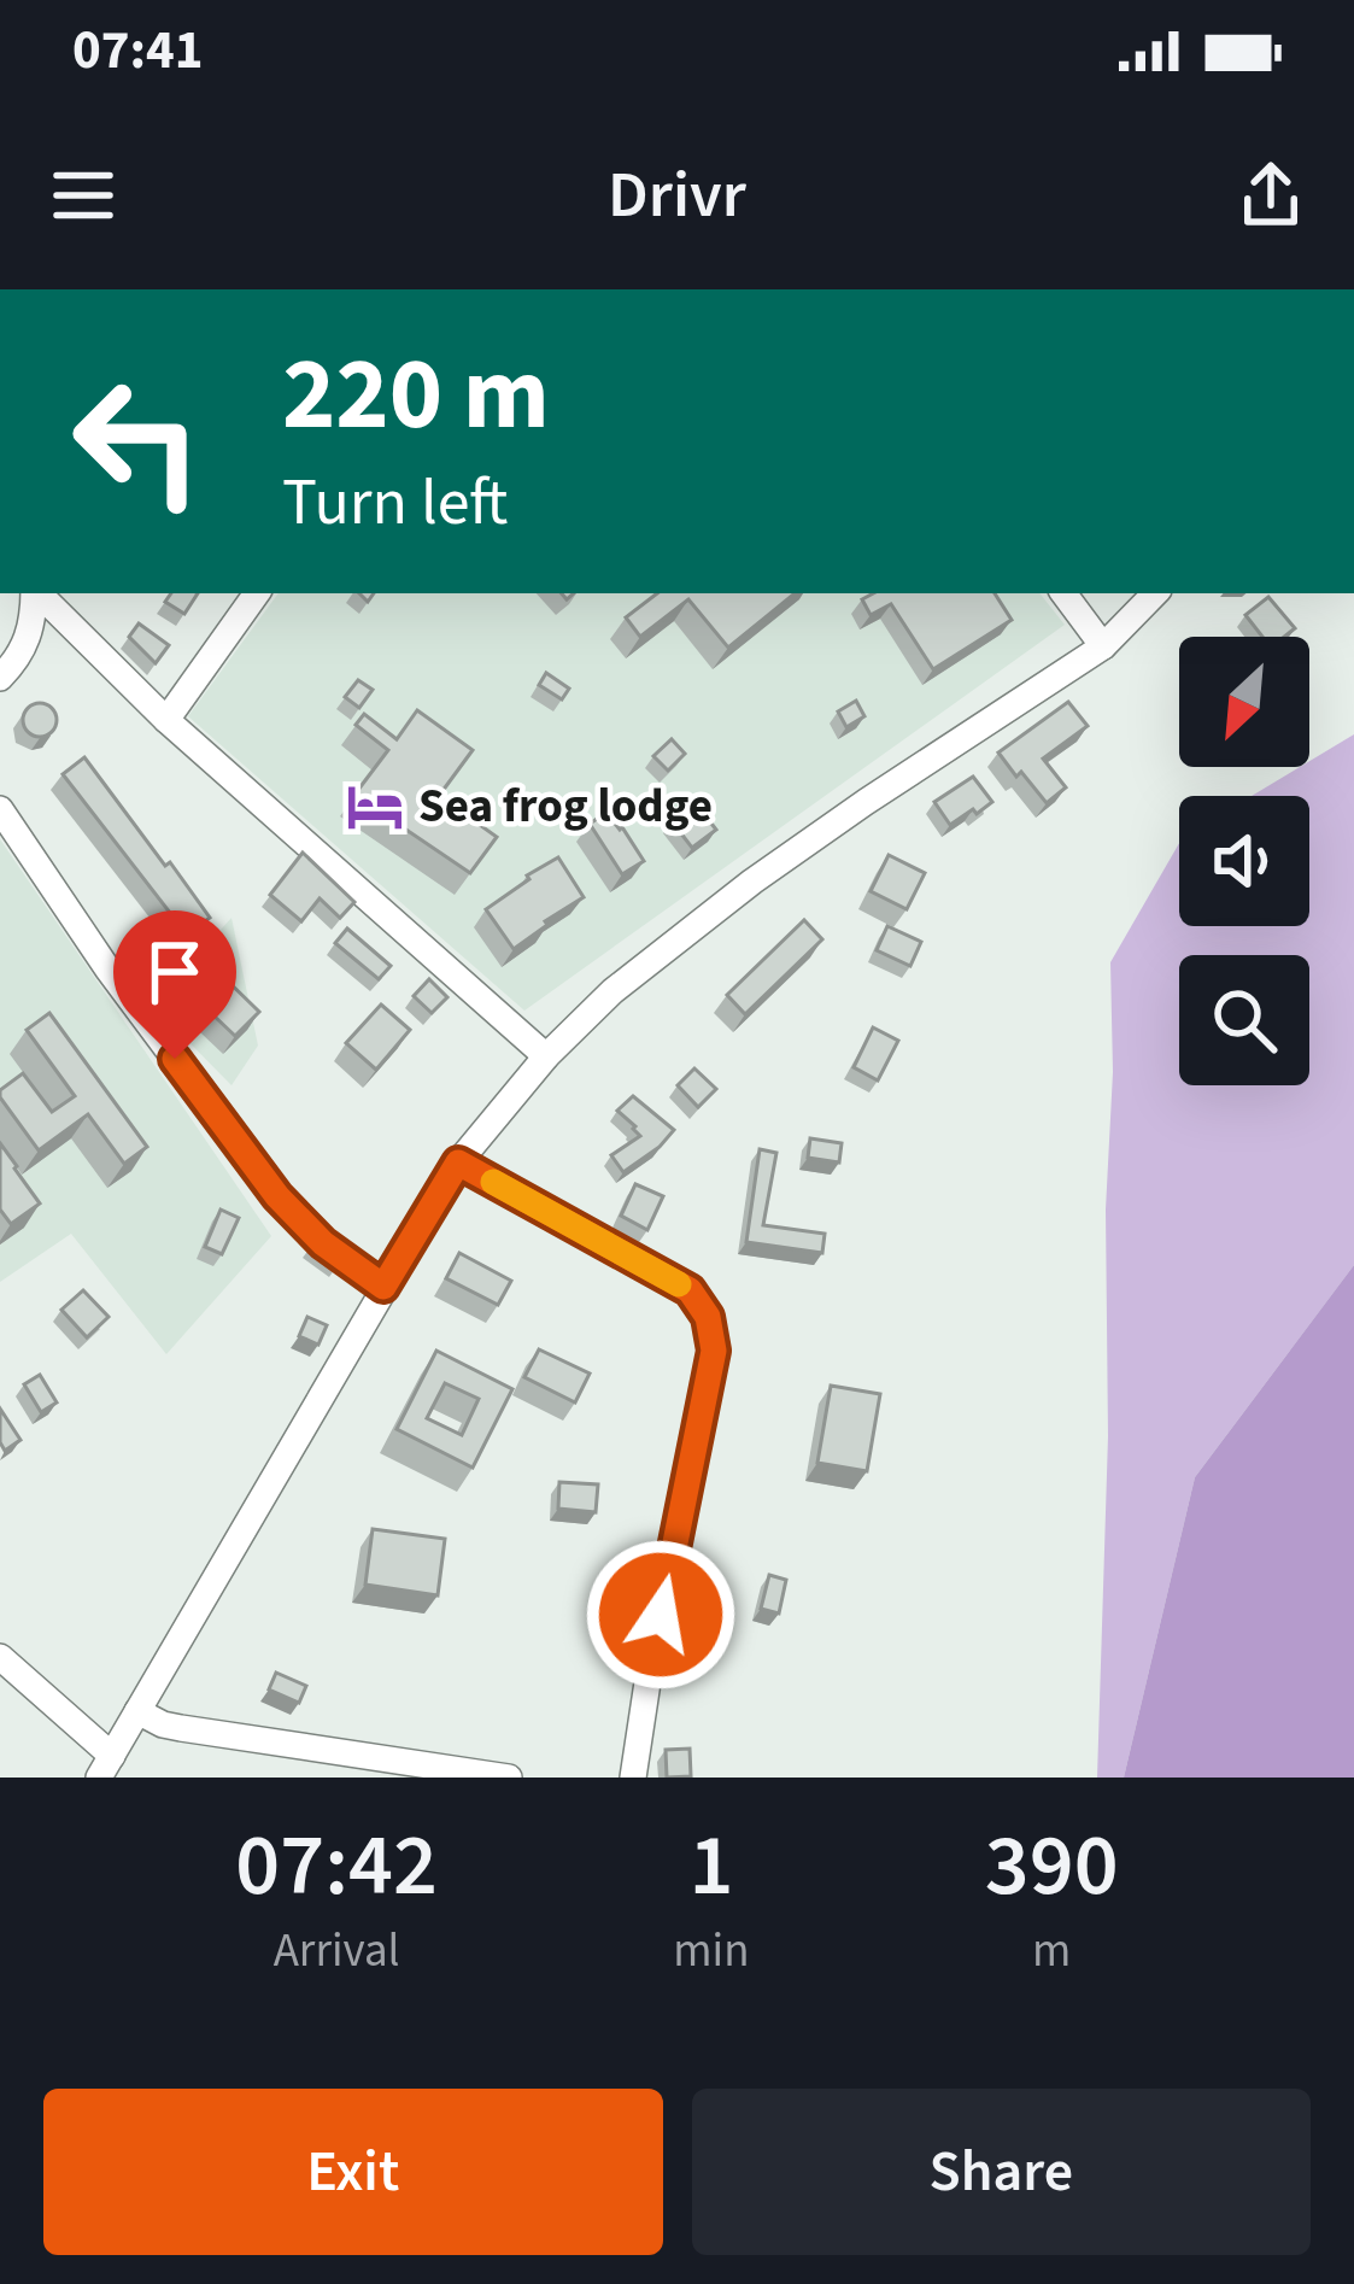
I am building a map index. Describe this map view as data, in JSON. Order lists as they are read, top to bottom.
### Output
{
  "places": {
    "hotel": ["Sea frog lodge"]
  },
  "north": "bottom left",
  "page": {
    "status": "07:41",
    "header": "Drivr",
    "turn": ["220 m", "Turn left"],
    "eta": [
      "07:42",
      "Arrival",
      "1",
      "min",
      "390",
      "m"
    ],
    "buttons": ["Exit", "Share"]
  }
}
